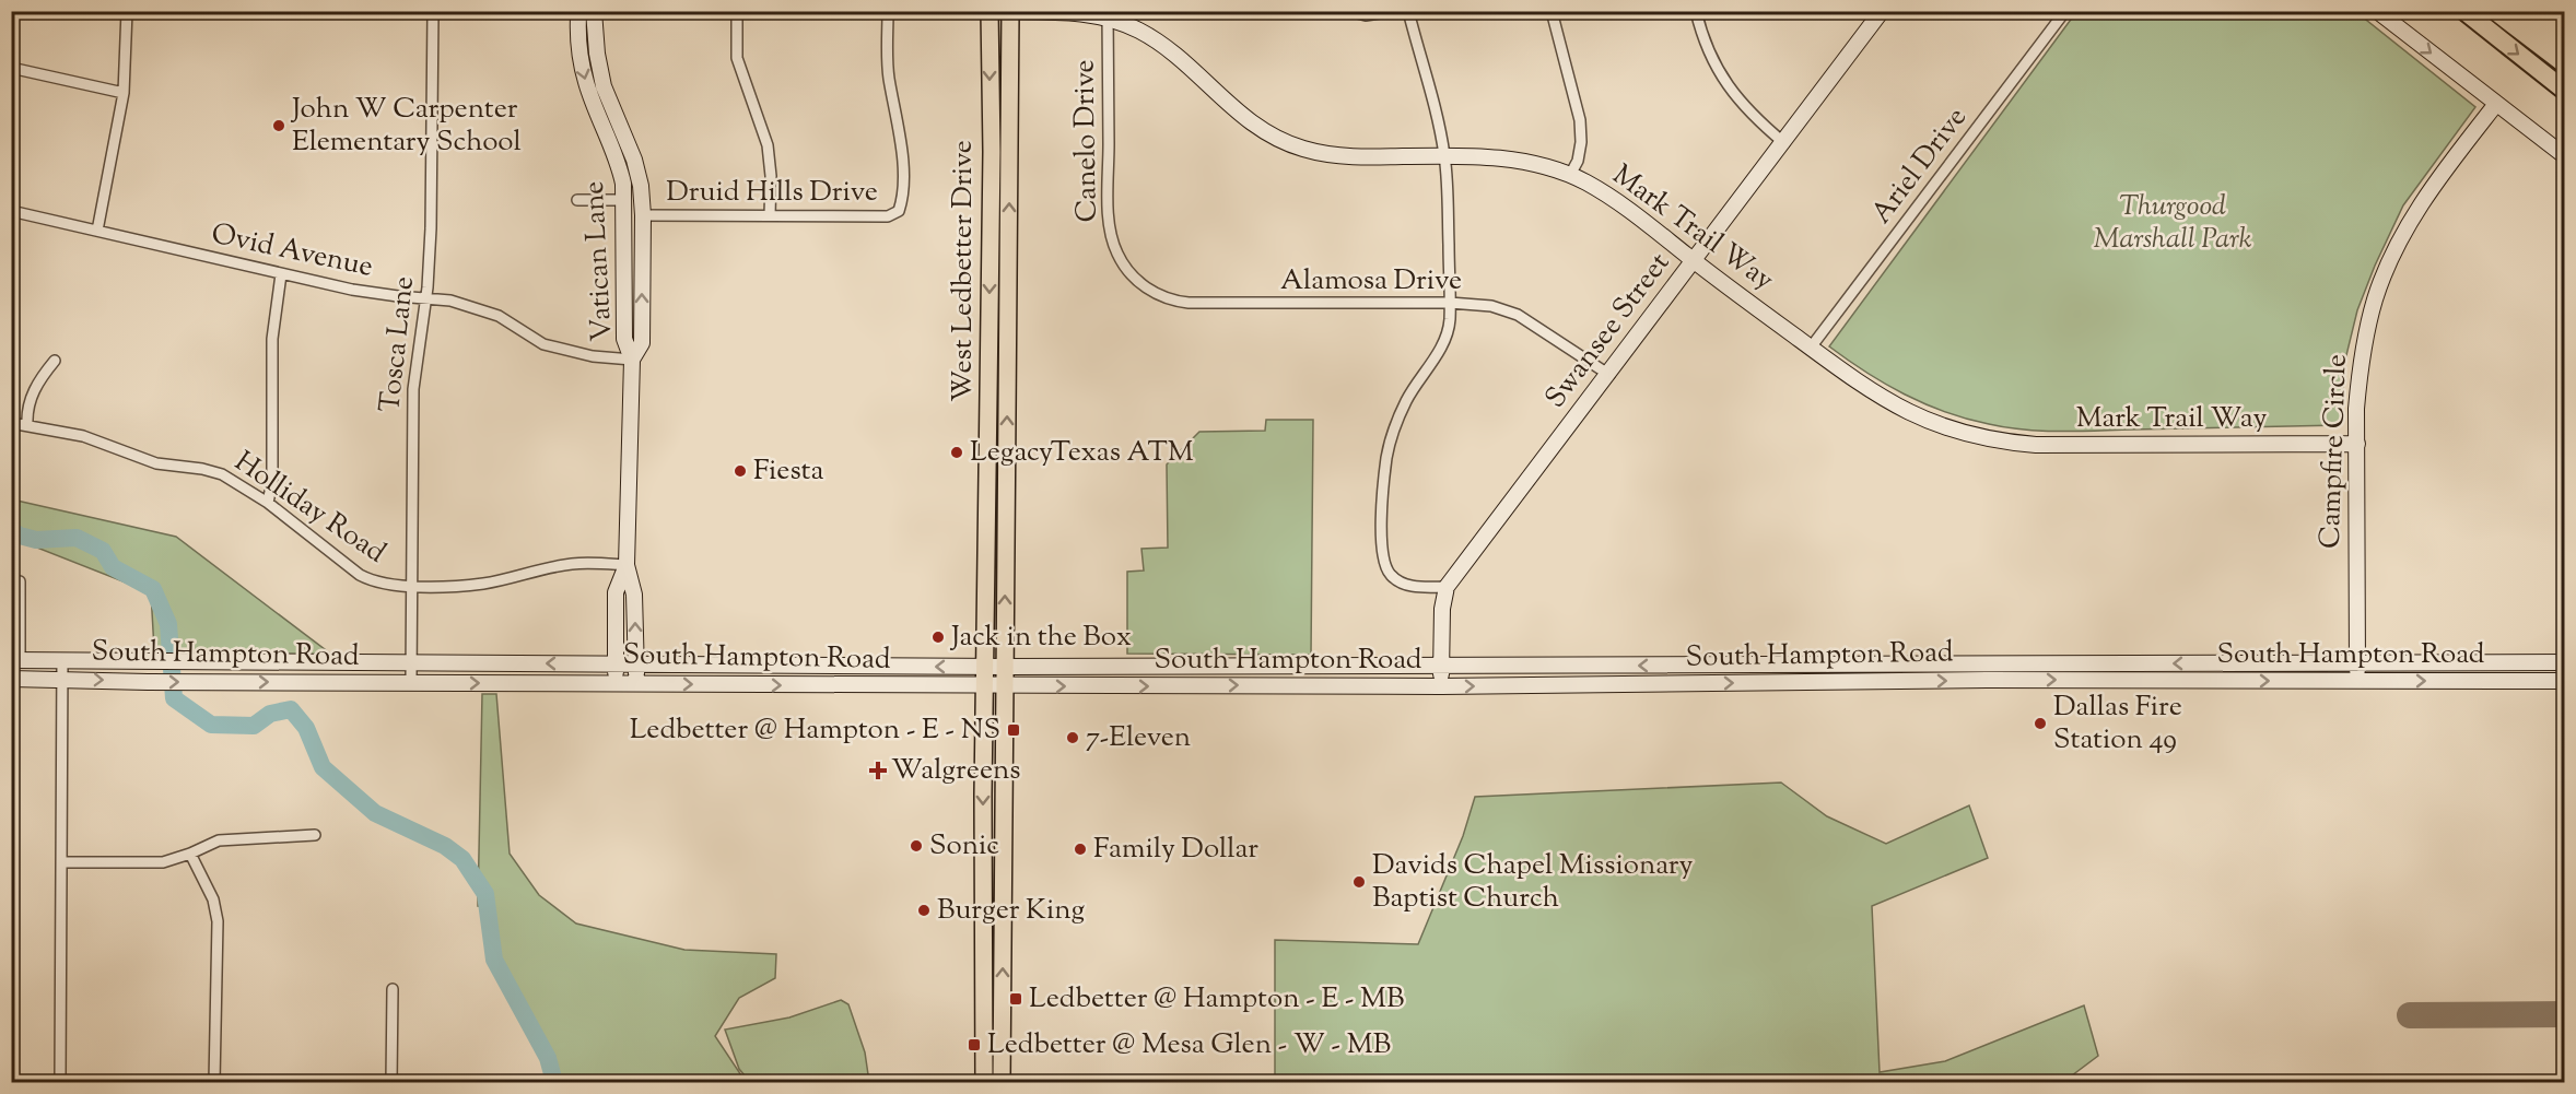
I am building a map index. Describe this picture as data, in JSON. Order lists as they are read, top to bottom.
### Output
{
  "streets": {
    "main road": [
      "Mark Trail Way",
      "Vatican Lane",
      "West Ledbetter Drive",
      "Swansee Street",
      "Campfire Circle",
      "South Hampton Road"
    ],
    "street": [
      "Canelo Drive",
      "Ariel Drive",
      "Druid Hills Drive",
      "Ovid Avenue",
      "Alamosa Drive",
      "Tosca Lane",
      "Holliday Road"
    ]
  },
  "crossings": [
    ["Canelo Drive", "Mark Trail Way"],
    ["Canelo Drive", "Alamosa Drive"],
    ["Ariel Drive", "Mark Trail Way"],
    ["Druid Hills Drive", "Vatican Lane"],
    ["Mark Trail Way", "West Ledbetter Drive"],
    ["Mark Trail Way", "Swansee Street"],
    ["Mark Trail Way", "Campfire Circle"],
    ["Ovid Avenue", "Vatican Lane"],
    ["Ovid Avenue", "Tosca Lane"],
    ["Vatican Lane", "Holliday Road"],
    ["Vatican Lane", "South Hampton Road"],
    ["West Ledbetter Drive", "South Hampton Road"],
    ["Alamosa Drive", "Swansee Street"],
    ["Swansee Street", "South Hampton Road"],
    ["Tosca Lane", "Holliday Road"],
    ["Tosca Lane", "South Hampton Road"],
    ["Campfire Circle", "South Hampton Road"]
  ],
  "parks": ["Thurgood Marshall Park"],
  "places": {
    "other": [
      "John W Carpenter Elementary School",
      "LegacyTexas ATM",
      "Fiesta",
      "Jack in the Box",
      "Dallas Fire Station 49",
      "7-Eleven",
      "Sonic",
      "Family Dollar",
      "Davids Chapel Missionary Baptist Church",
      "Burger King"
    ],
    "transit": ["Ledbetter @ Hampton - E - NS", "Ledbetter @ Hampton - E - MB", "Ledbetter @ Mesa Glen - W - MB"],
    "health": ["Walgreens"]
  }
}
